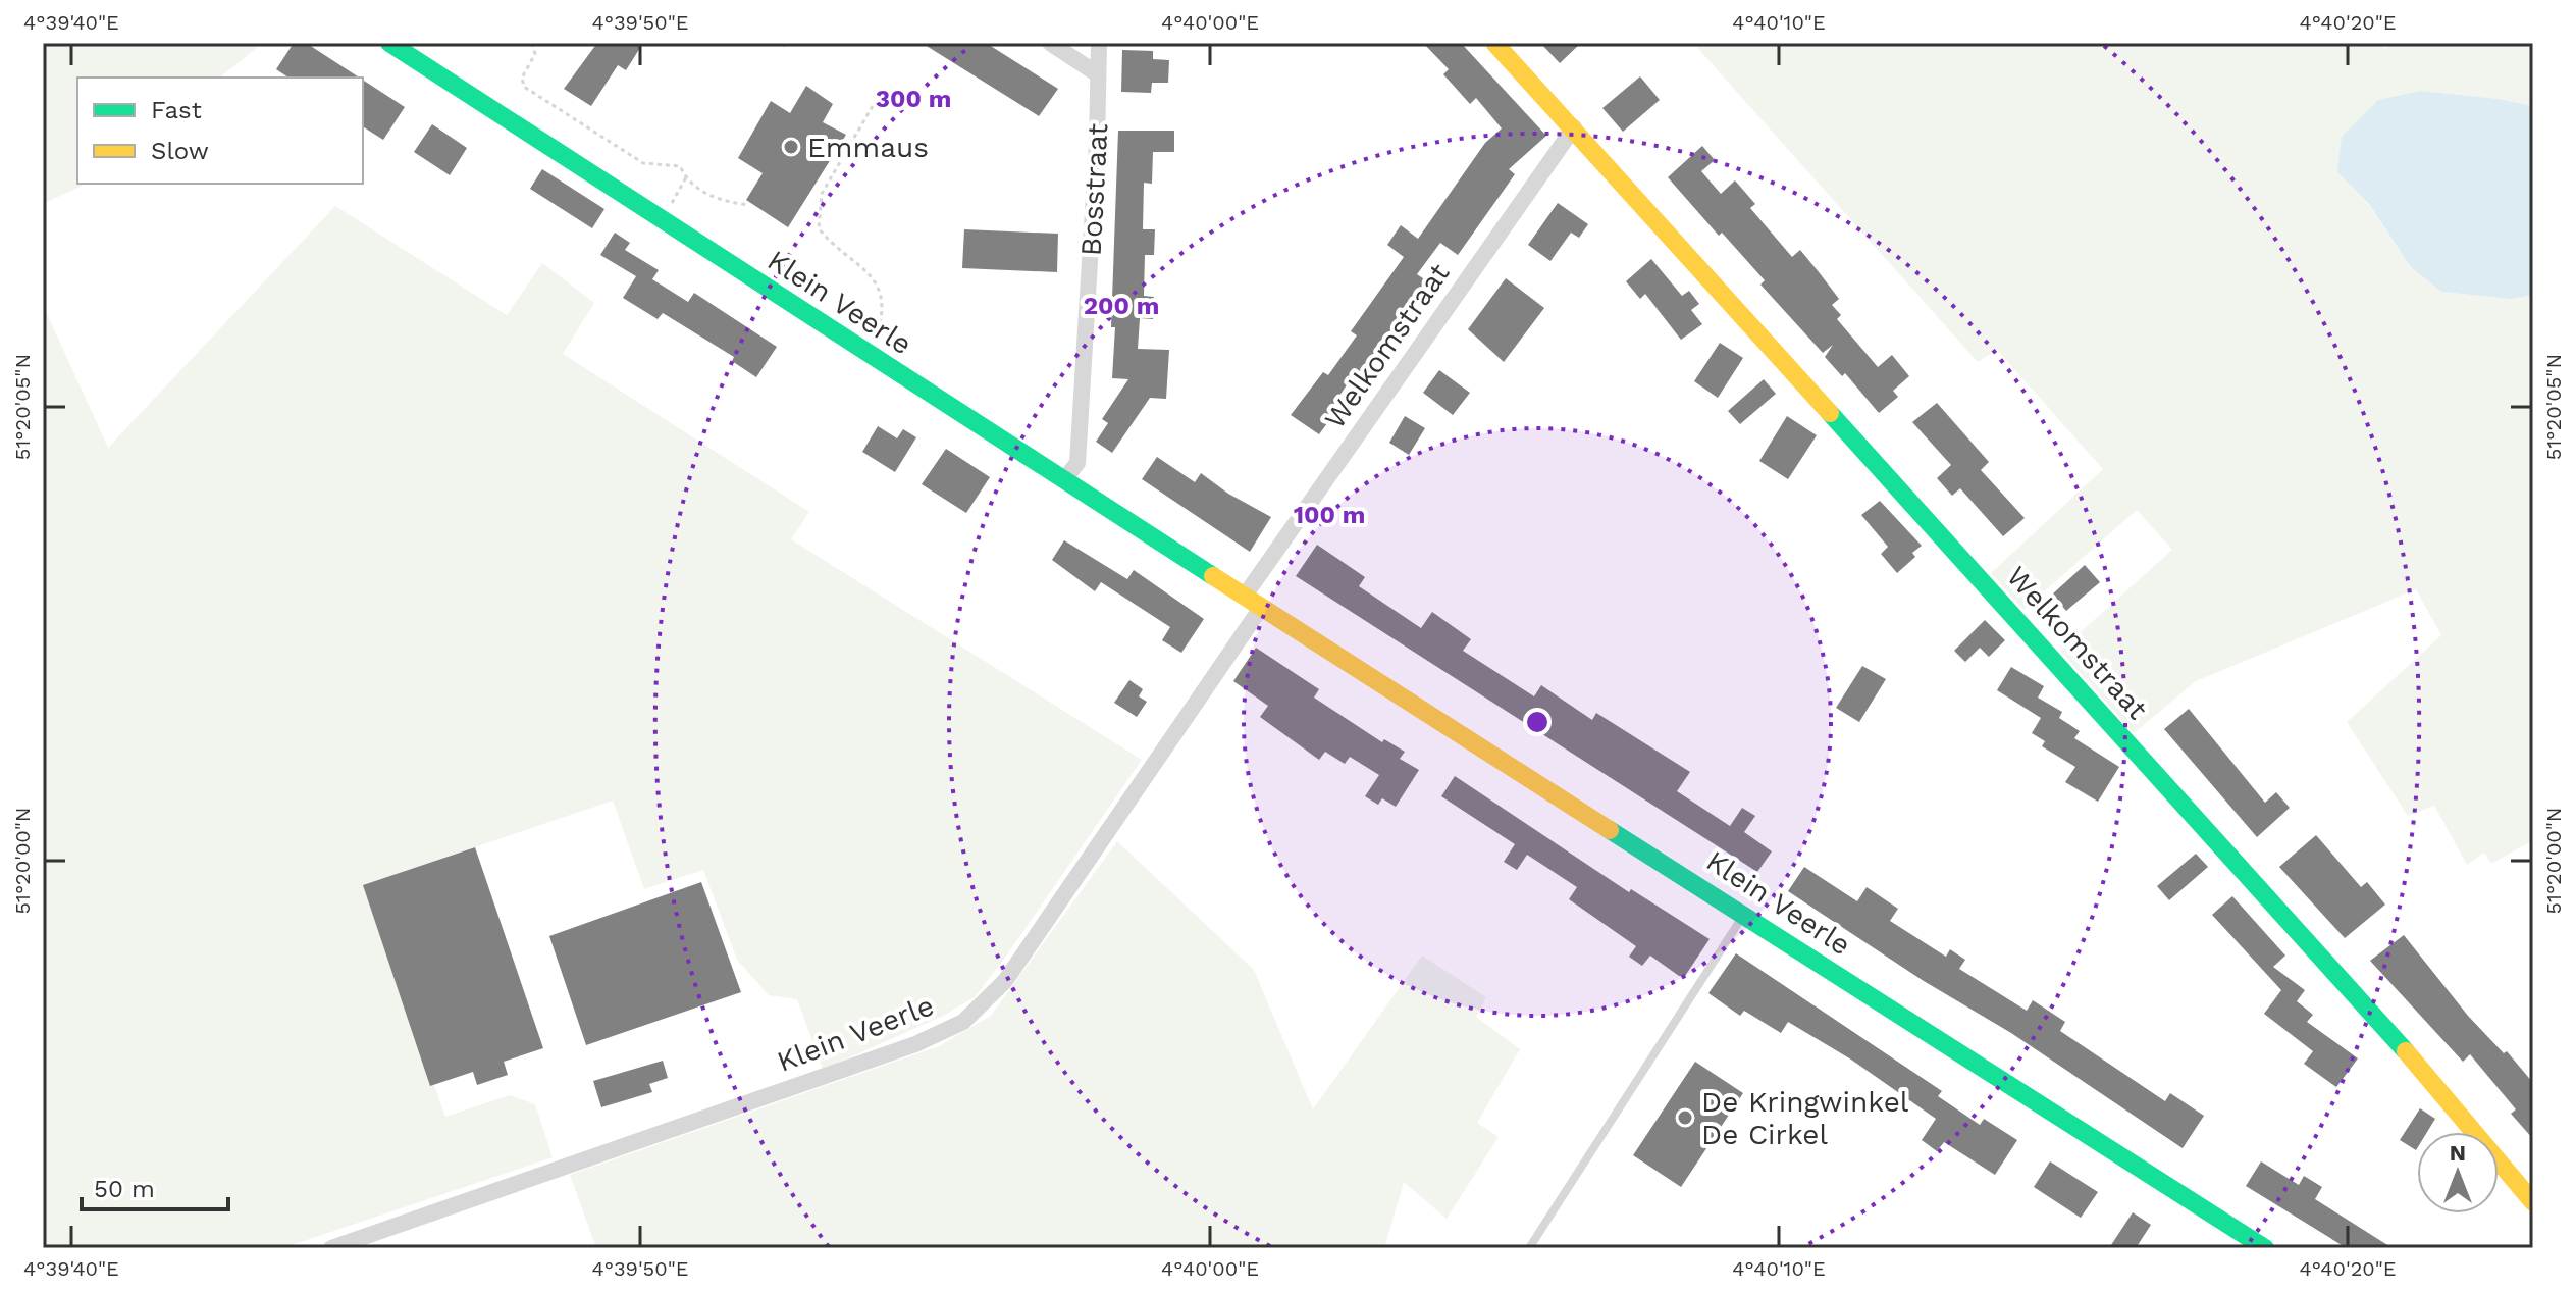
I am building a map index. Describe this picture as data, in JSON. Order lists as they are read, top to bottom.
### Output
{
  "streets": {
    "main road": ["Klein Veerle", "Welkomstraat"],
    "street": ["Bosstraat"]
  },
  "crossings": [
    ["Bosstraat", "Klein Veerle"],
    ["Klein Veerle", "Welkomstraat"]
  ],
  "places": ["Emmaus", "De Kringwinkel De Cirkel"],
  "legend": ["Fast", "Slow"],
  "scale_bar": "50 m",
  "north": "top",
  "coordinates": [
    "4°39'40\"E",
    "4°39'50\"E",
    "4°40'00\"E",
    "4°40'10\"E",
    "4°40'20\"E",
    "51°20'05\"N",
    "51°20'00\"N"
  ],
  "rings": ["300 m", "200 m", "100 m"]
}
